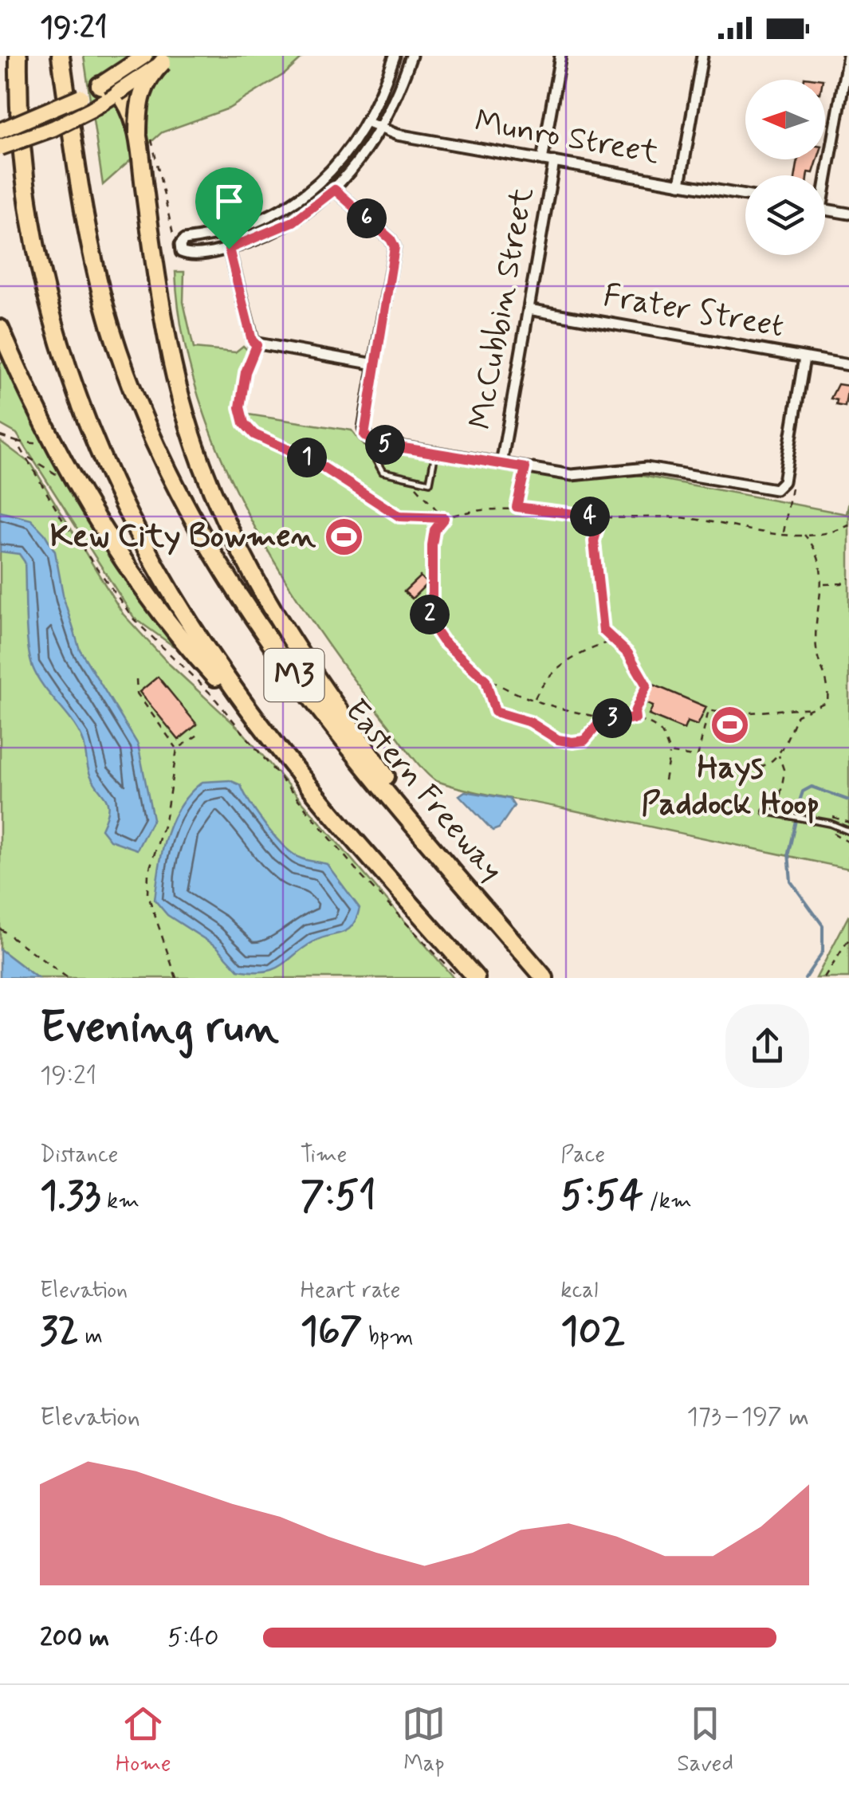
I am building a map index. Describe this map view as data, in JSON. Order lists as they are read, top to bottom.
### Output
{
  "streets": {
    "highway": ["M3", "Eastern Freeway"],
    "street": ["Munro Street", "McCubbin Street", "Frater Street"]
  },
  "crossings": [
    ["Munro Street", "McCubbin Street"],
    ["McCubbin Street", "Frater Street"]
  ],
  "places": {
    "sports": ["Kew City Bowmen", "Hays Paddock Hoop"]
  },
  "north": "left",
  "page": {
    "status": "19:21",
    "pins": [
      "6",
      "5",
      "1",
      "4",
      "2",
      "3"
    ],
    "heading": ["Evening run", "19:21"],
    "stats": [
      ["Distance", "1.33 km"],
      ["Time", "7:51"],
      ["Pace", "5:54 /km"],
      ["Elevation", "32 m"],
      ["Heart rate", "167 bpm"],
      ["kcal", "102"]
    ],
    "chart": ["Elevation", "173–197 m"],
    "list": [
      {
        "name": "200 m",
        "note": "5:40"
      }
    ],
    "tabs": ["Home", "Map", "Saved"]
  }
}
